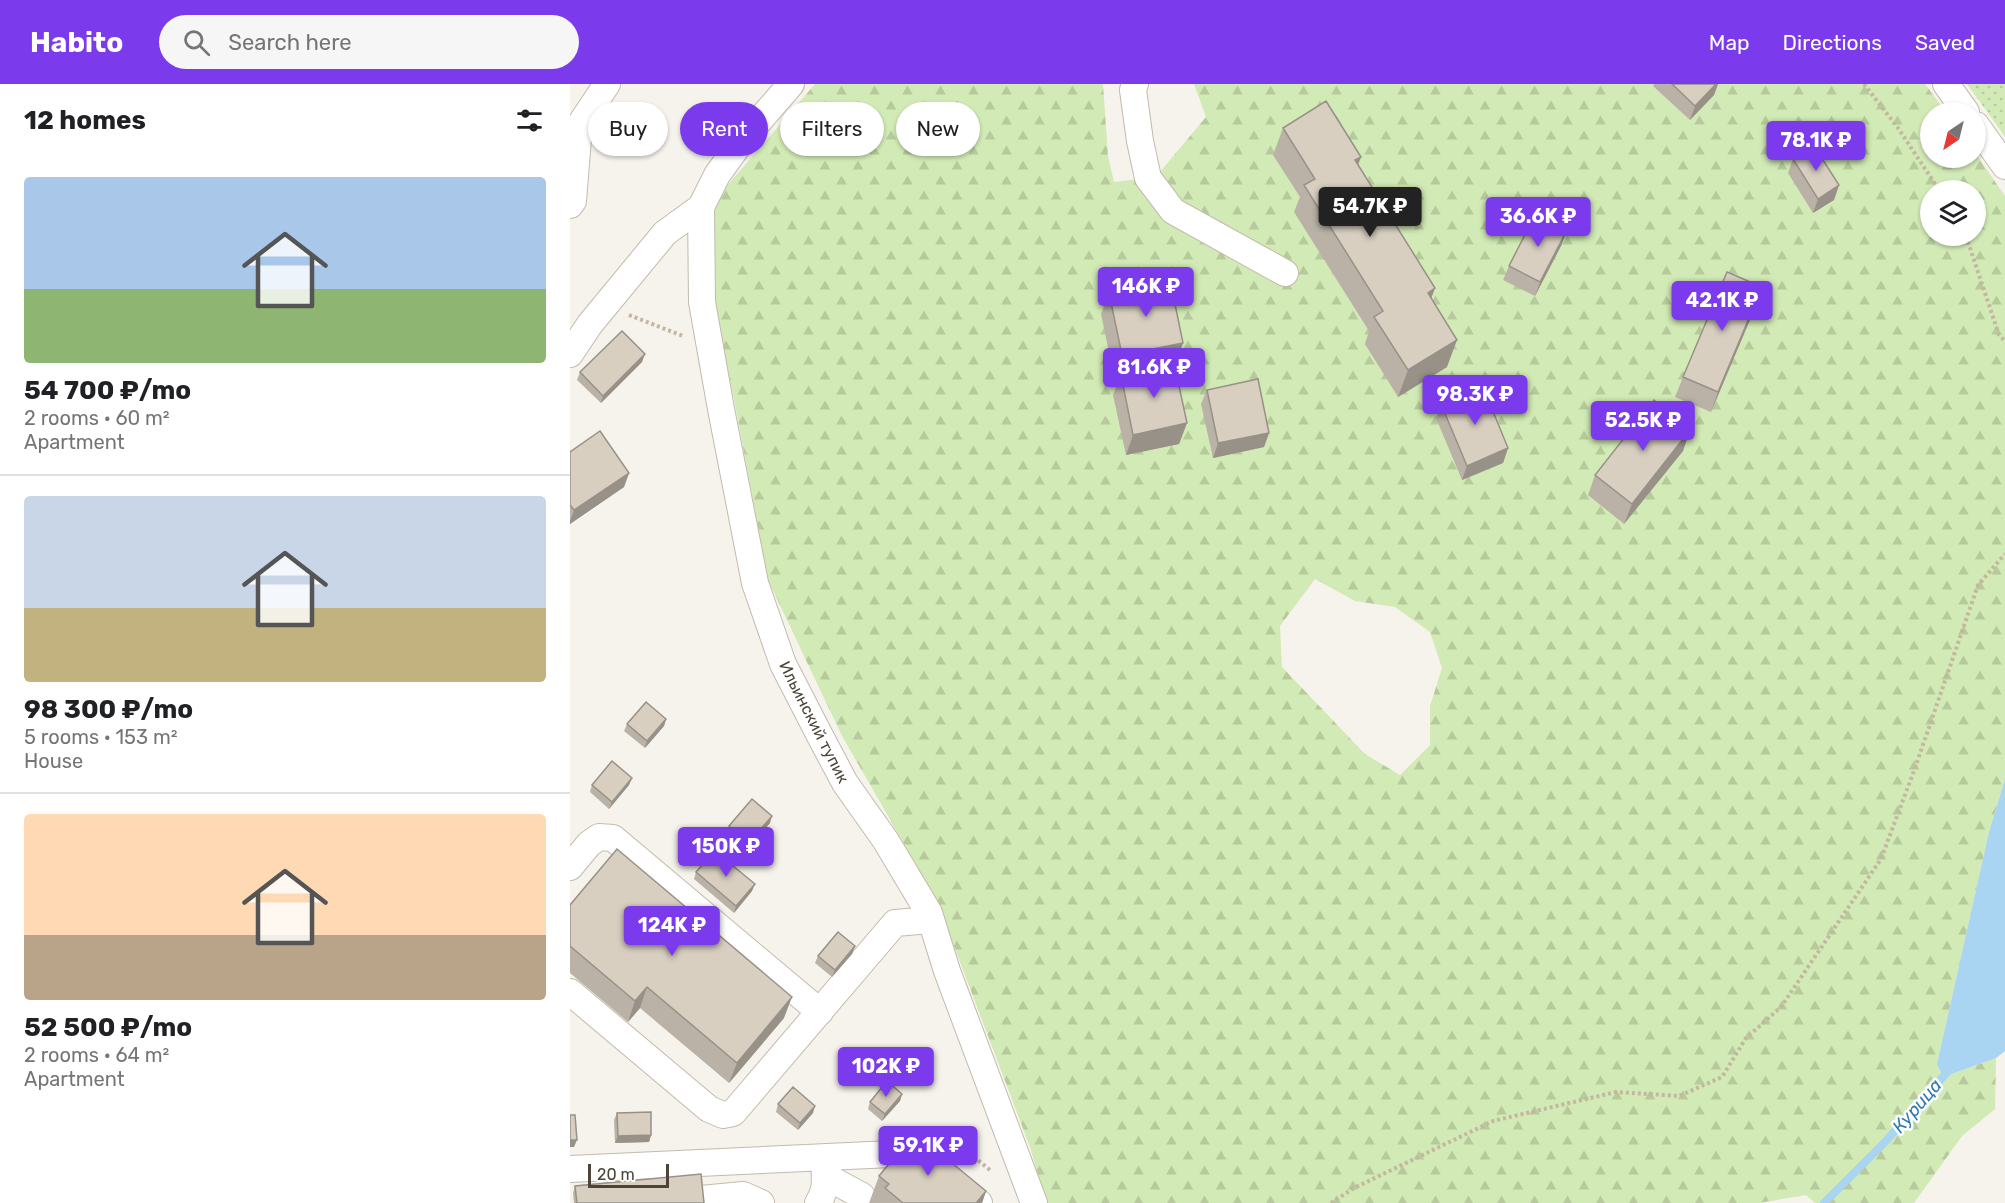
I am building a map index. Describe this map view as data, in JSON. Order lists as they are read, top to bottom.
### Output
{
  "streets": {
    "street": ["Ильинский тупик"]
  },
  "water": ["Курица"],
  "scale_bar": "20 m",
  "north": "bottom left",
  "page": {
    "header": "Habito",
    "search": "Search here",
    "nav": ["Map", "Directions", "Saved"],
    "heading": "12 homes",
    "chip": [
      "Buy",
      "Rent",
      "Filters",
      "New"
    ],
    "price": [
      "78.1K ₽",
      "54.7K ₽",
      "36.6K ₽",
      "146K ₽",
      "42.1K ₽",
      "81.6K ₽",
      "98.3K ₽",
      "52.5K ₽",
      "150K ₽",
      "124K ₽",
      "102K ₽",
      "59.1K ₽"
    ],
    "list": [
      {
        "name": "54 700 ₽/mo",
        "note": "2 rooms · 60 m² · Apartment"
      },
      {
        "name": "98 300 ₽/mo",
        "note": "5 rooms · 153 m² · House"
      },
      {
        "name": "52 500 ₽/mo",
        "note": "2 rooms · 64 m² · Apartment"
      }
    ],
    "scale": "20 m"
  }
}
